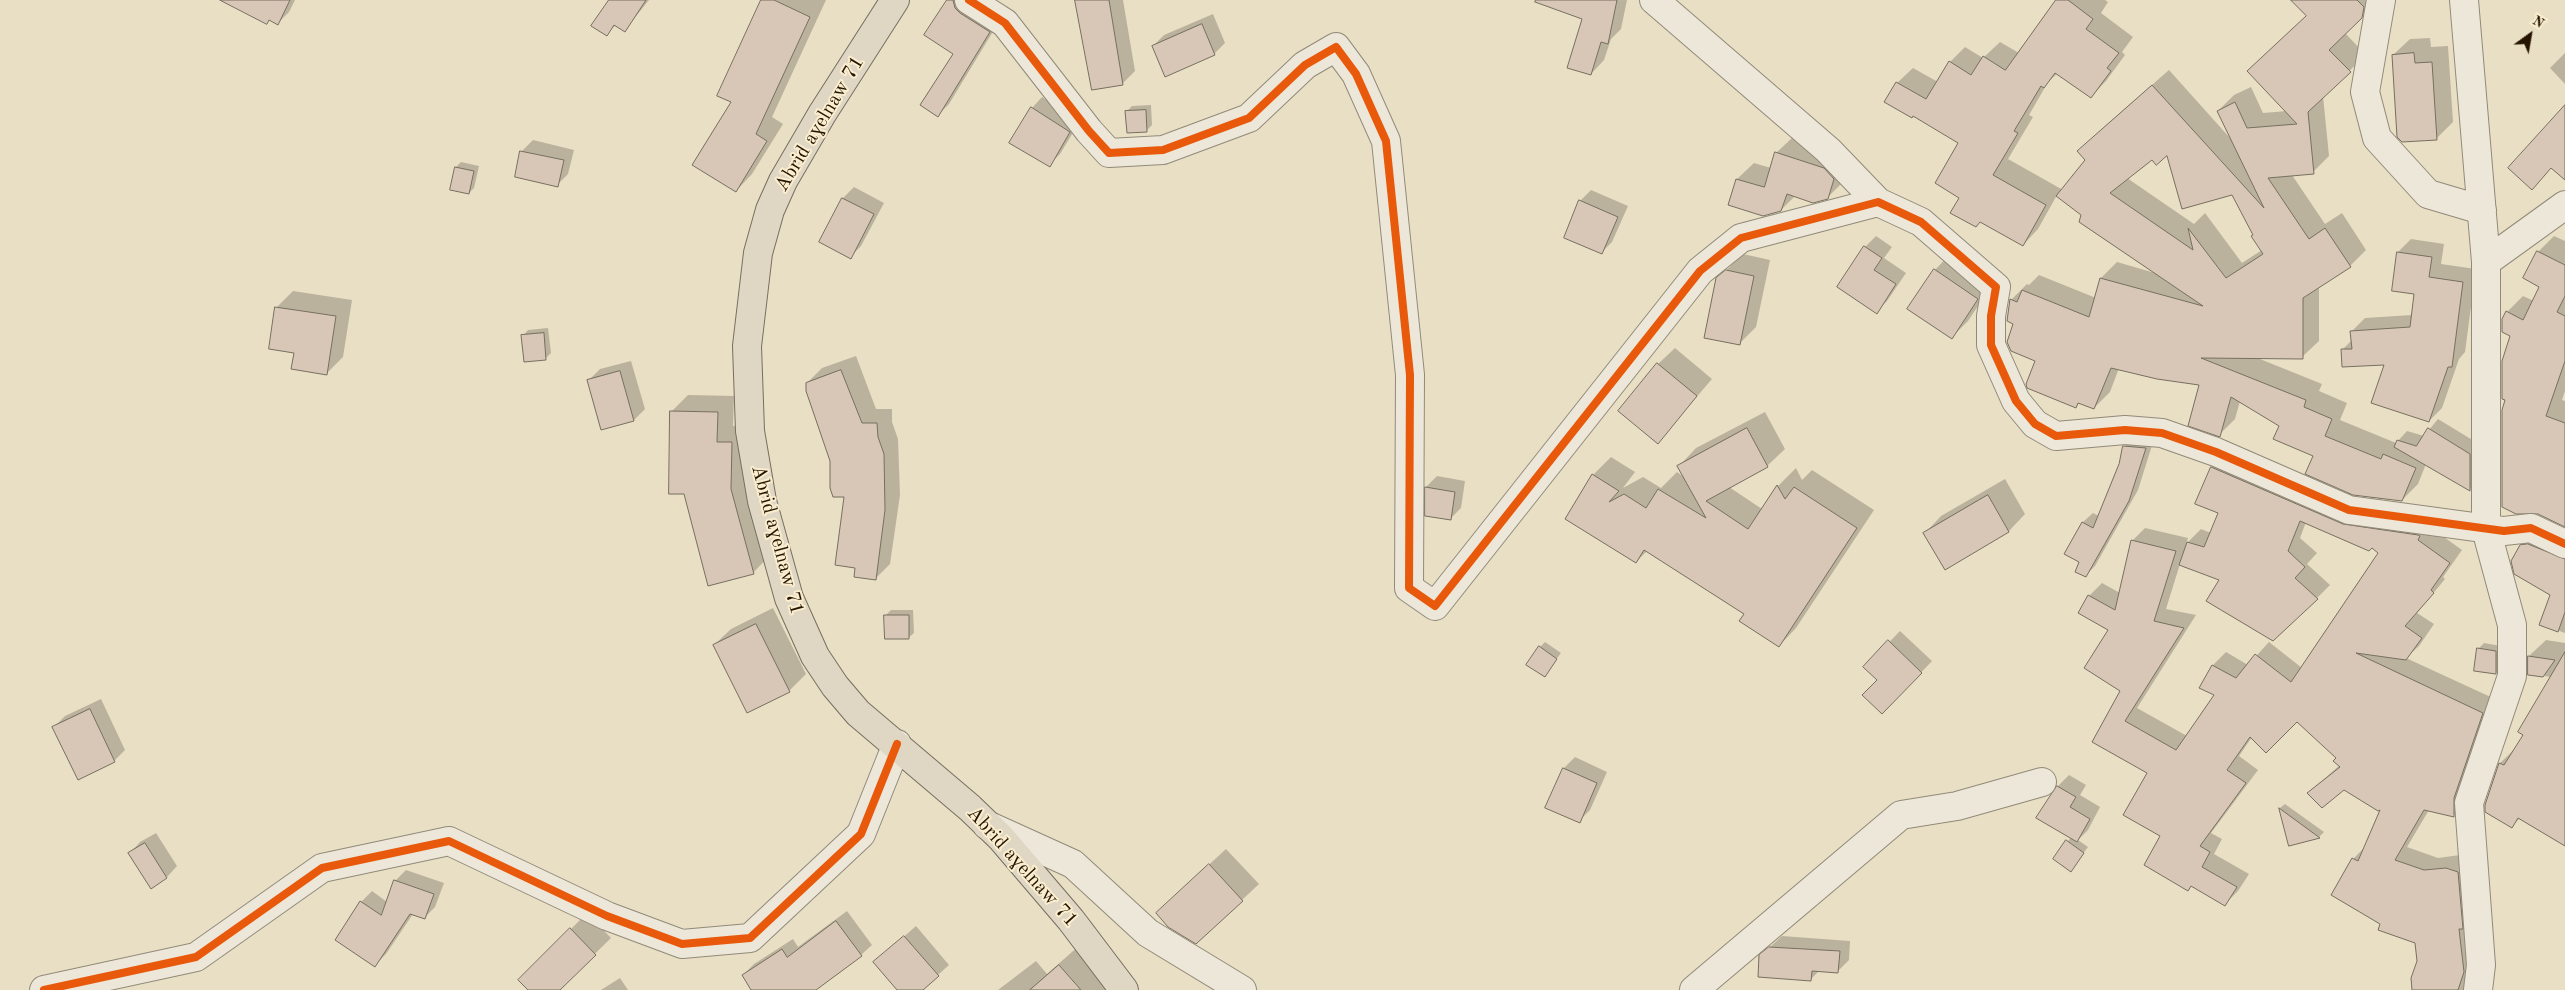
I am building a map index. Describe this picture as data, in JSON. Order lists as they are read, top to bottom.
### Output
{
  "streets": {
    "main road": ["Abrid aɣelnaw 71"]
  },
  "north": "top right"
}
